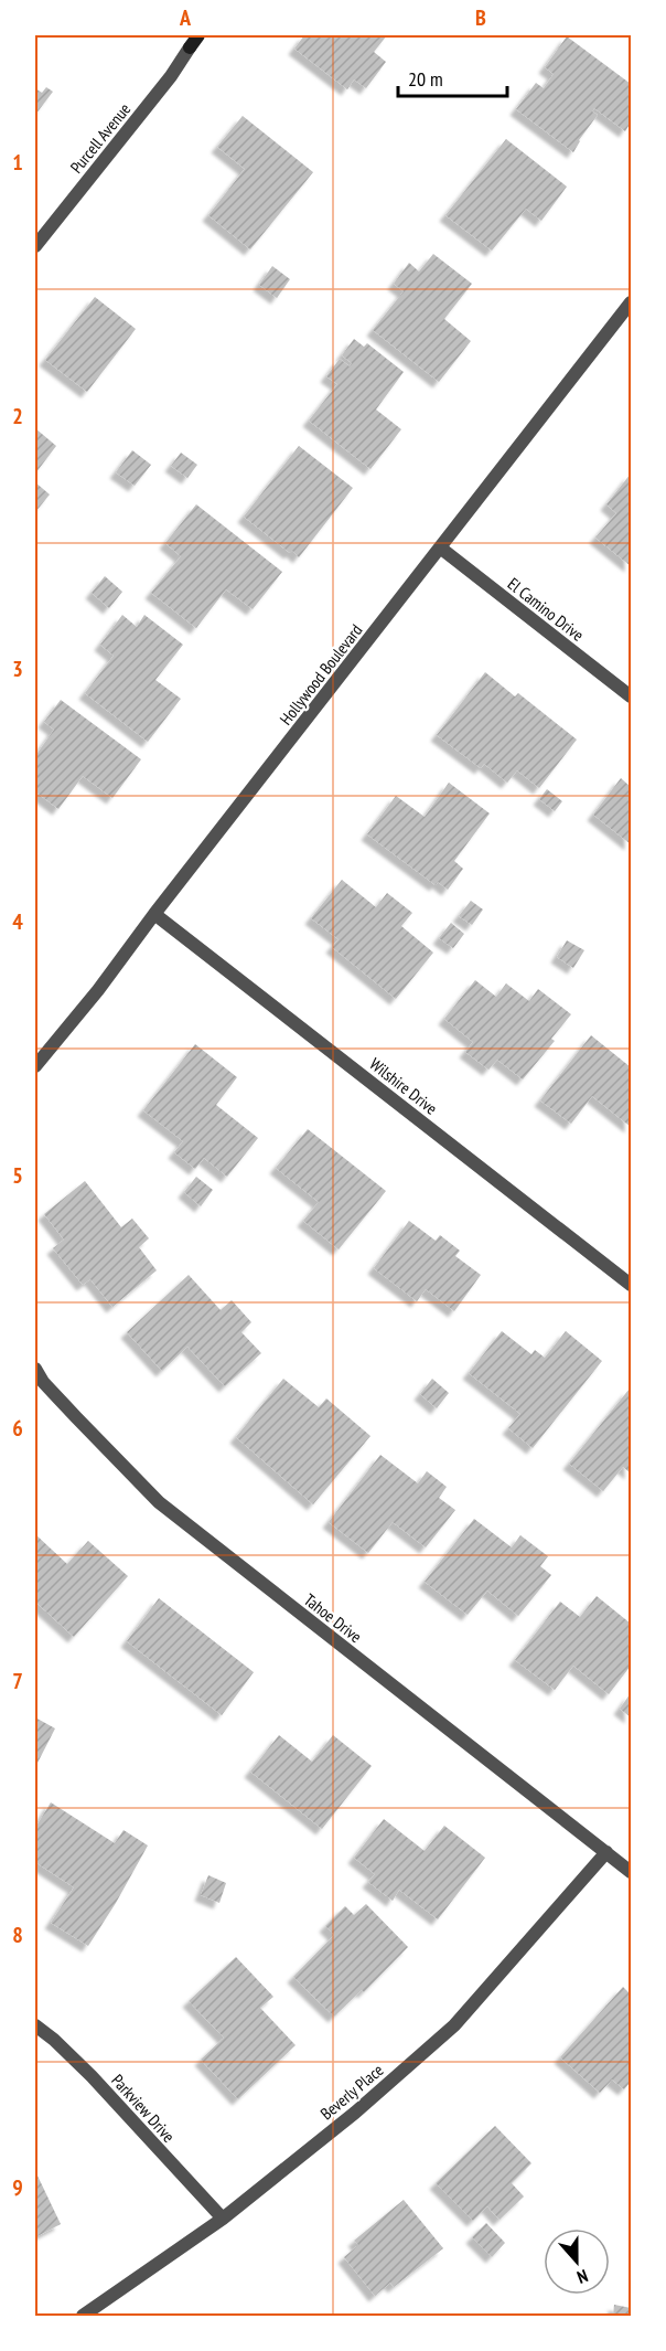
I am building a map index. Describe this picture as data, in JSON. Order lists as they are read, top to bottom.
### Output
{
  "streets": {
    "street": [
      "Purcell Avenue",
      "El Camino Drive",
      "Hollywood Boulevard",
      "Wilshire Drive",
      "Tahoe Drive",
      "Beverly Place",
      "Parkview Drive"
    ]
  },
  "crossings": [
    ["El Camino Drive", "Hollywood Boulevard"],
    ["Hollywood Boulevard", "Wilshire Drive"],
    ["Tahoe Drive", "Beverly Place"],
    ["Beverly Place", "Parkview Drive"]
  ],
  "scale_bar": "20 m",
  "north": "bottom",
  "grid": {
    "columns": ["A", "B"],
    "rows": [
      "1",
      "2",
      "3",
      "4",
      "5",
      "6",
      "7",
      "8",
      "9"
    ]
  }
}
